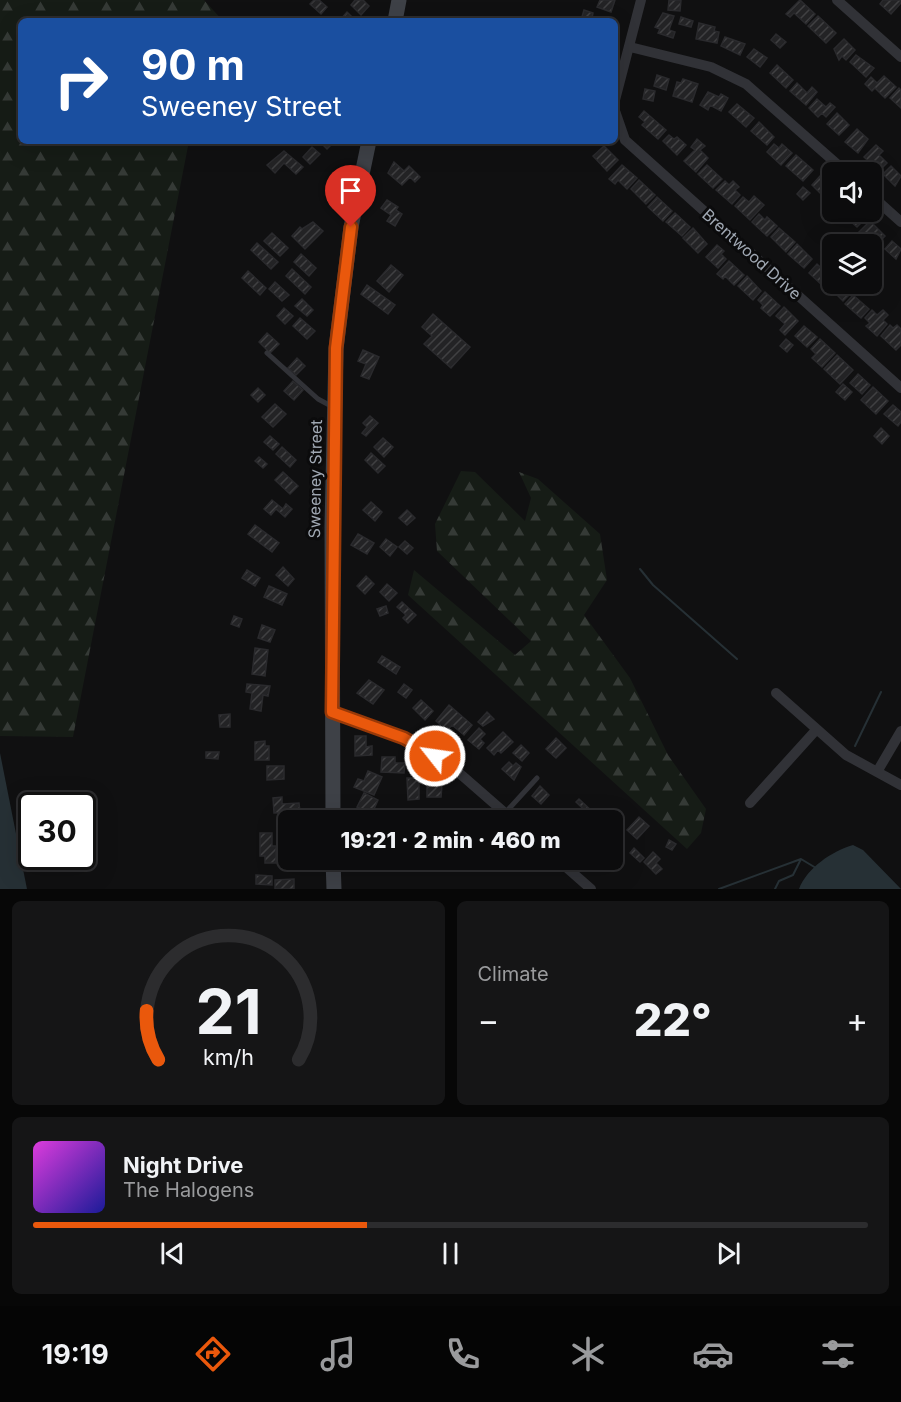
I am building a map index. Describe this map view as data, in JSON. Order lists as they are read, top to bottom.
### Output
{
  "streets": {
    "street": ["Brentwood Drive", "Sweeney Street"]
  },
  "page": {
    "turn": ["90 m", "Sweeney Street"],
    "limit": "30",
    "trip": "19:21 · 2 min · 460 m",
    "tile": "Climate",
    "heat": ["−", "22°", "+"],
    "song": ["Night Drive", "The Halogens"],
    "tabs": "19:19",
    "gauge": ["21", "km/h"]
  }
}
